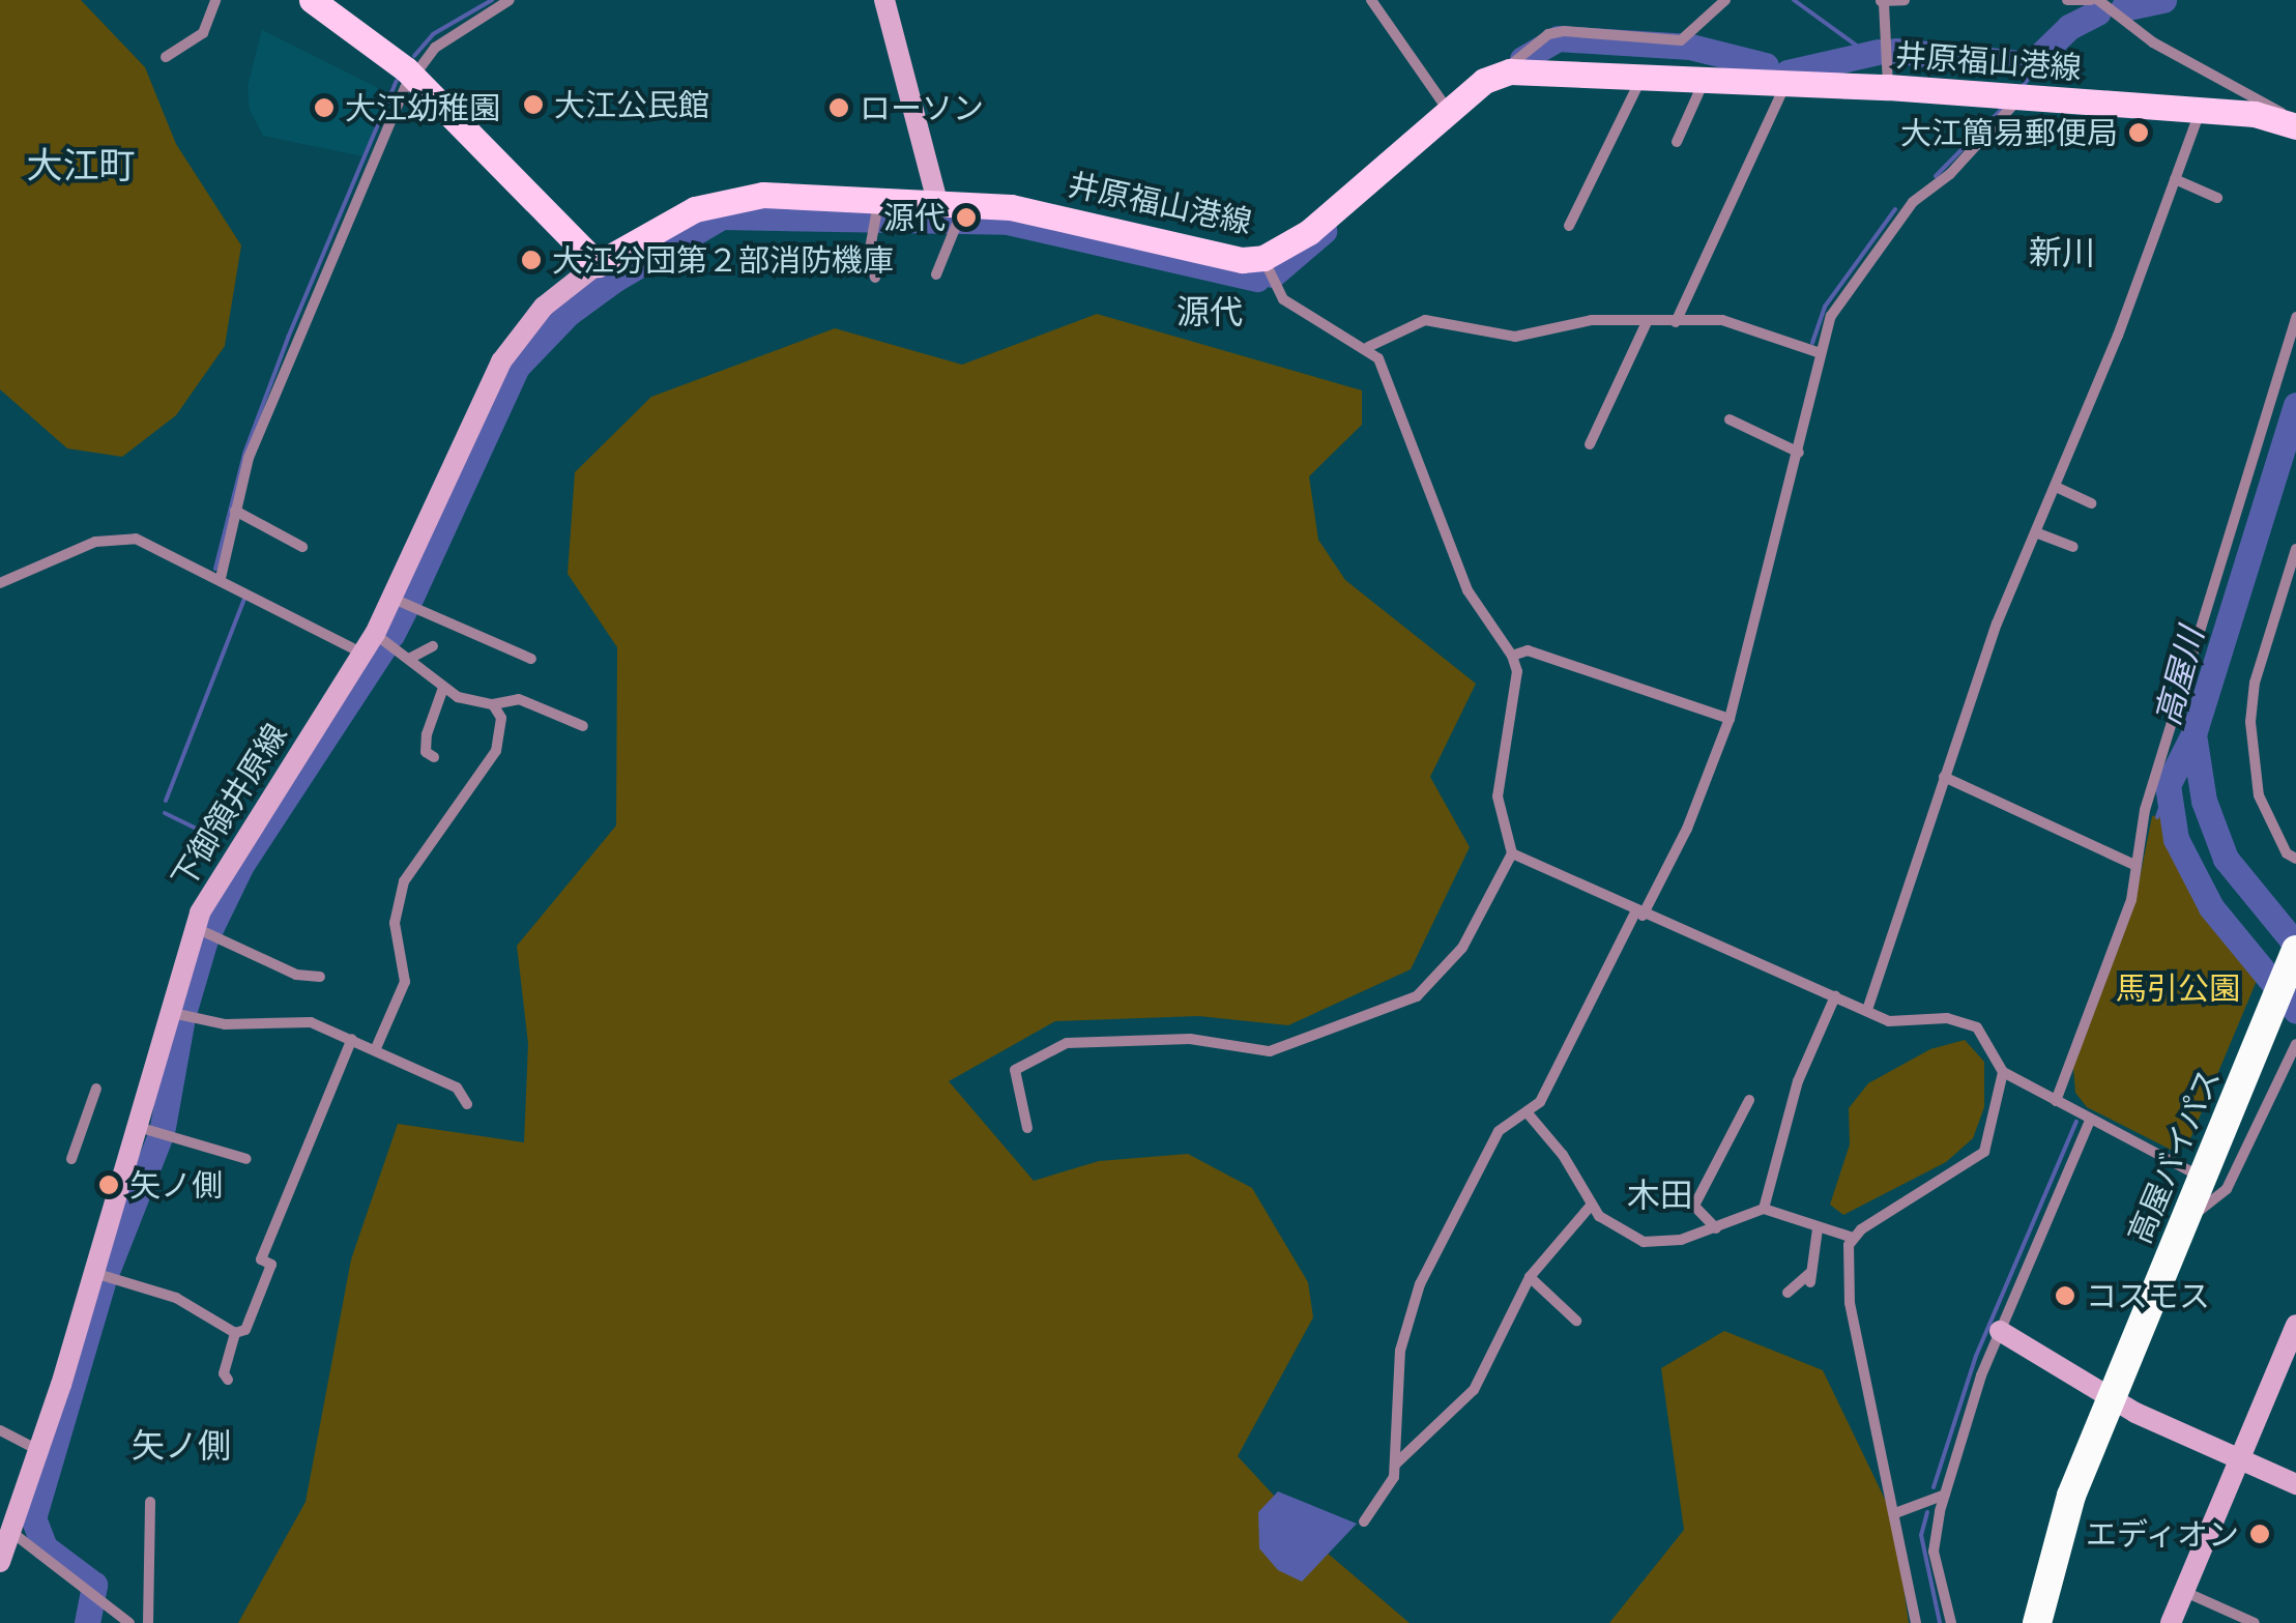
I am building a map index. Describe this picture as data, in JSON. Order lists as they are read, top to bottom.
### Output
{
  "streets": {
    "highway": ["高屋バイパス"],
    "main road": ["井原福山港線", "下御領井原線"]
  },
  "crossings": [
    ["井原福山港線", "下御領井原線"]
  ],
  "districts": [
    "大江町",
    "新川",
    "源代",
    "木田",
    "矢ノ側"
  ],
  "water": ["高屋川"],
  "parks": ["馬引公園"],
  "places": [
    "大江公民館",
    "大江幼稚園",
    "ローソン",
    "大江簡易郵便局",
    "源代",
    "大江分団第２部消防機庫",
    "矢ノ側",
    "コスモス",
    "エディオン"
  ]
}
